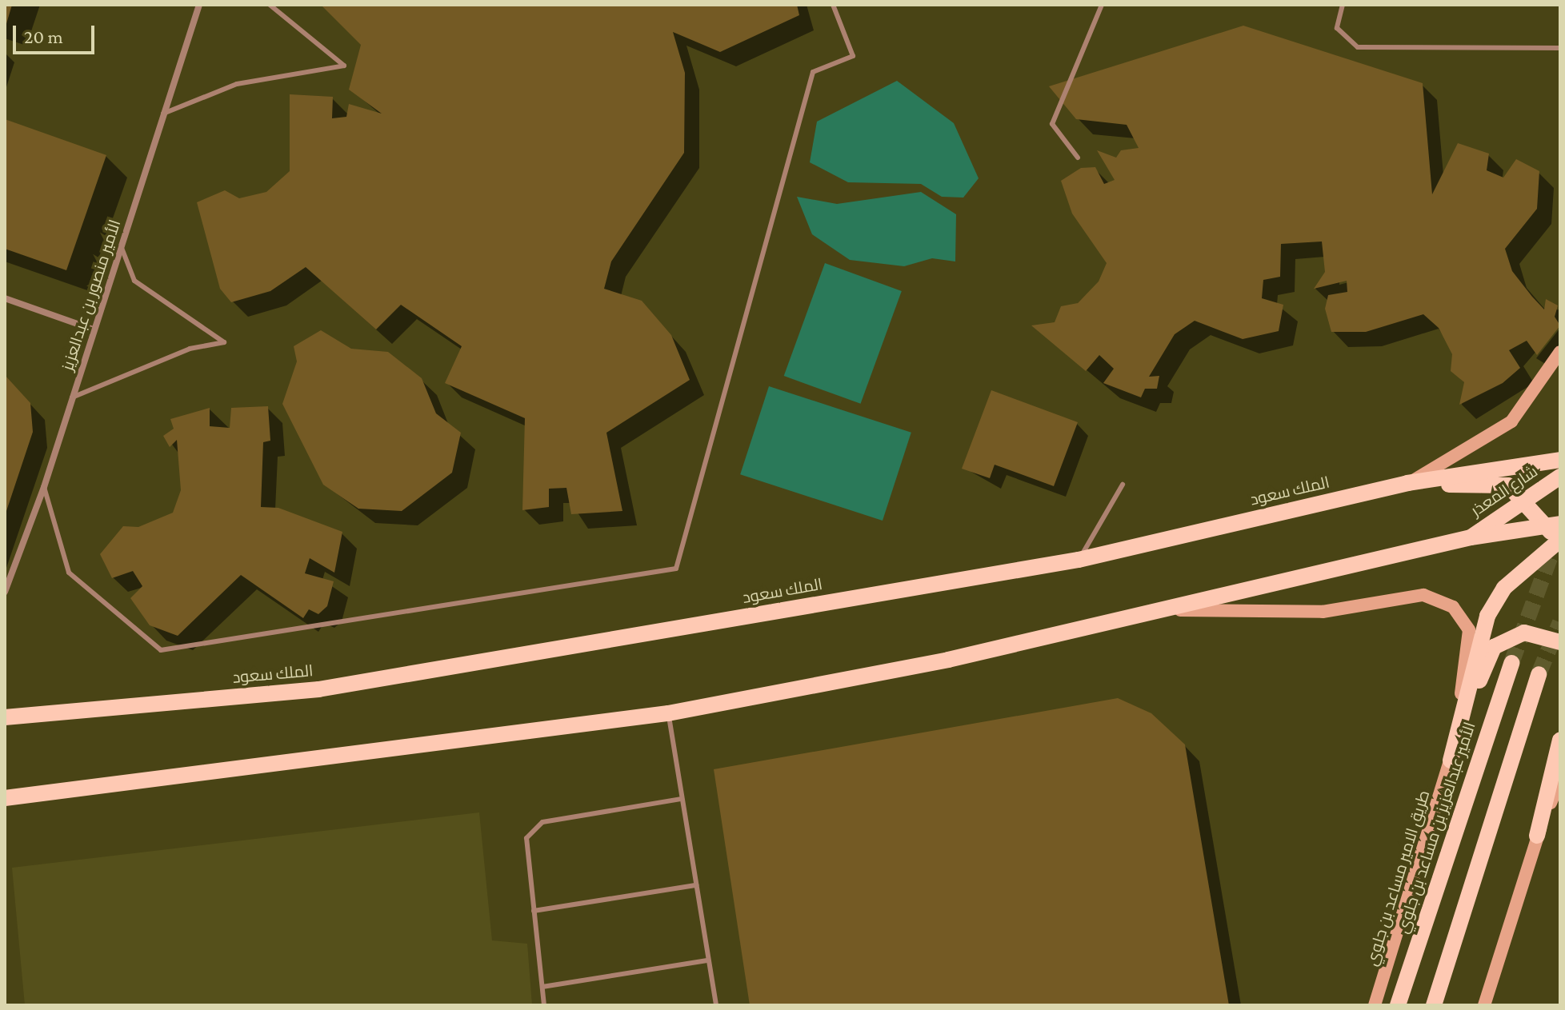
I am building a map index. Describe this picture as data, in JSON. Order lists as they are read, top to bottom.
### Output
{
  "streets": {
    "main road": [
      "الملك سعود",
      "شارع المعذر",
      "الأمير عبدالعزيز بن مساعد بن جلوي",
      "طريق الامير مساعد بن جلوي"
    ],
    "street": ["الأمير منصور بن عبدالعزيز"]
  },
  "scale_bar": "20 m"
}
